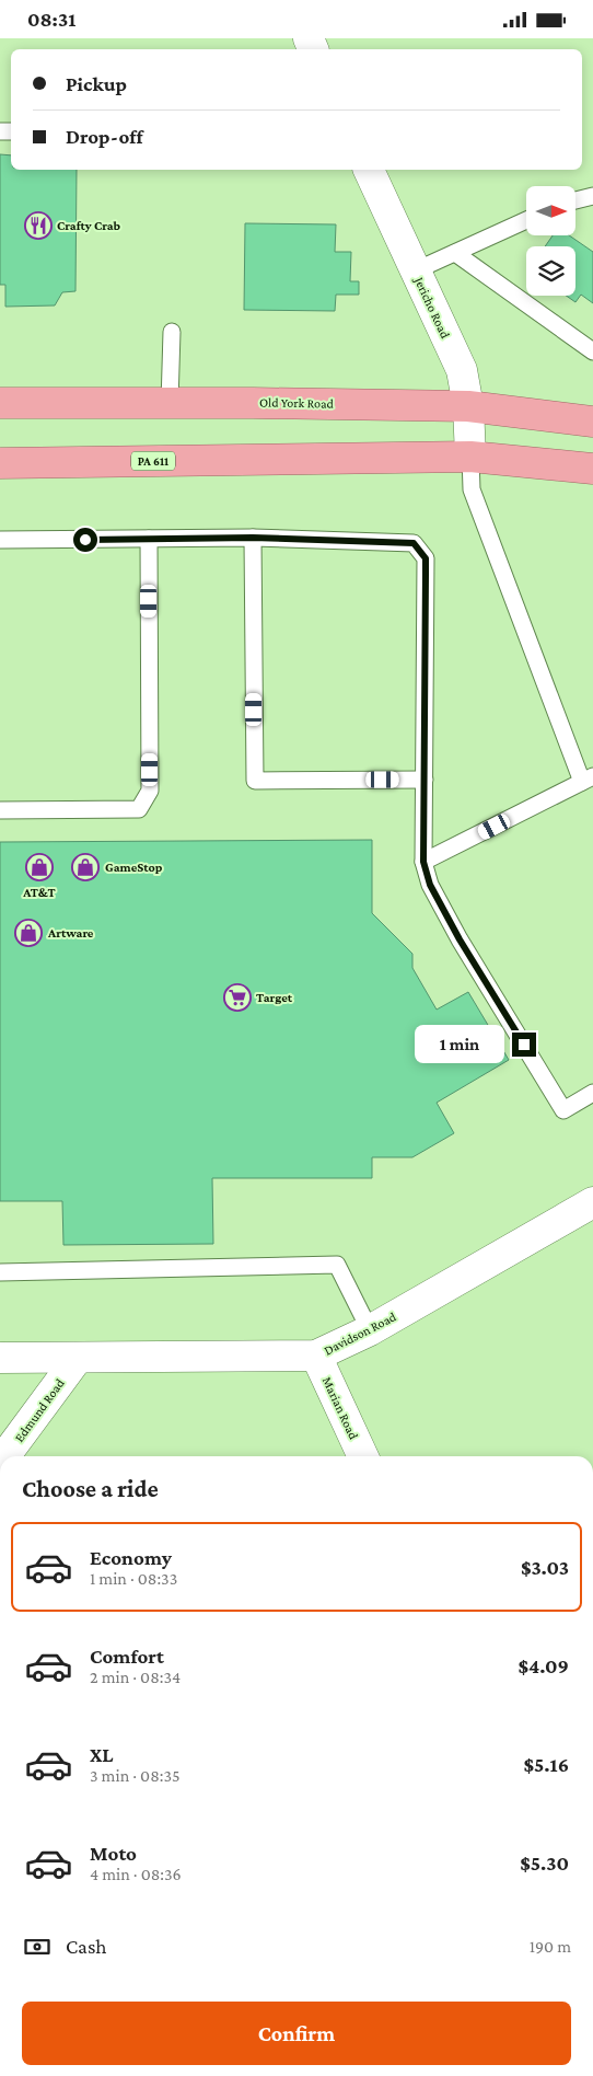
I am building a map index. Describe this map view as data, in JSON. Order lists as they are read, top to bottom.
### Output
{
  "streets": {
    "highway": ["Old York Road", "PA 611"],
    "street": [
      "Jericho Road",
      "Davidson Road",
      "Marian Road",
      "Edmund Road"
    ]
  },
  "crossings": [
    ["Jericho Road", "Old York Road"],
    ["Jericho Road", "PA 611"],
    ["Davidson Road", "Marian Road"],
    ["Davidson Road", "Edmund Road"]
  ],
  "places": {
    "restaurant": ["Crafty Crab"],
    "shop": ["AT&T", "GameStop", "Artware"],
    "supermarket": ["Target"]
  },
  "north": "right",
  "page": {
    "status": "08:31",
    "banner": ["Pickup", "Drop-off"],
    "bubble": "1 min",
    "heading": "Choose a ride",
    "list": [
      {
        "name": "Economy",
        "note": "1 min · 08:33",
        "value": "$3.03"
      },
      {
        "name": "Comfort",
        "note": "2 min · 08:34",
        "value": "$4.09"
      },
      {
        "name": "XL",
        "note": "3 min · 08:35",
        "value": "$5.16"
      },
      {
        "name": "Moto",
        "note": "4 min · 08:36",
        "value": "$5.30"
      }
    ],
    "pay": ["Cash", "190 m"],
    "buttons": "Confirm"
  }
}
